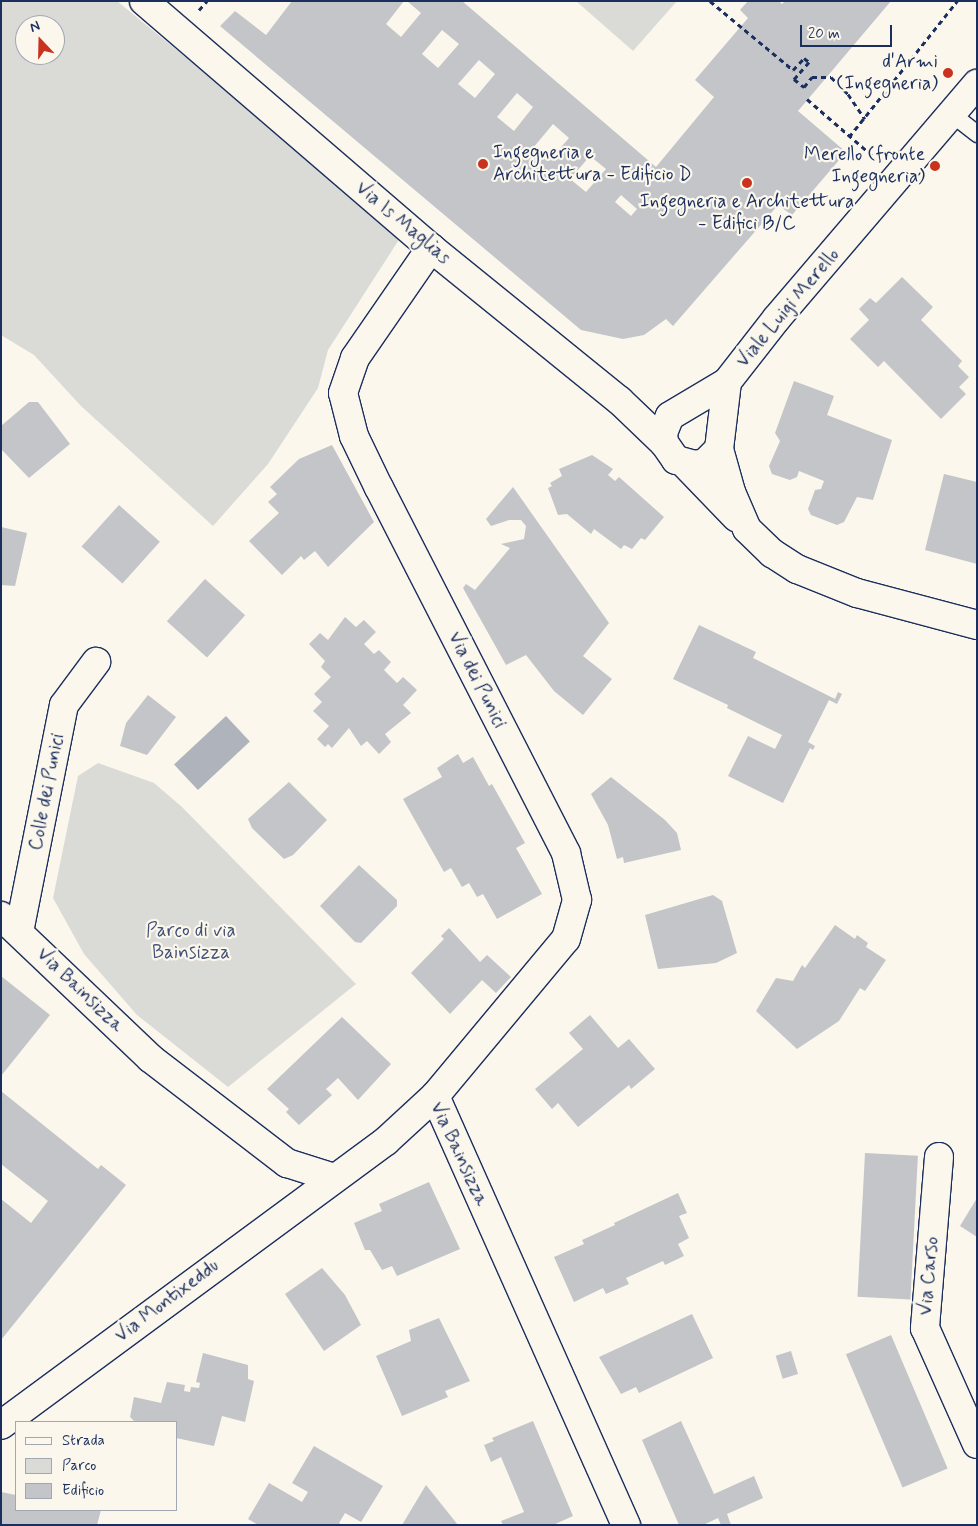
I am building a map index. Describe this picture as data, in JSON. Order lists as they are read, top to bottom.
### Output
{
  "streets": {
    "street": [
      "Via Is Maglias",
      "Viale Luigi Merello",
      "Via dei Punici",
      "Colle dei Punici",
      "Via Bainsizza",
      "Via Carso",
      "Via Montixeddu"
    ]
  },
  "crossings": [
    ["Via Is Maglias", "Viale Luigi Merello"],
    ["Via Is Maglias", "Via dei Punici"],
    ["Via dei Punici", "Via Bainsizza"],
    ["Colle dei Punici", "Via Bainsizza"],
    ["Via Bainsizza", "Via Montixeddu"]
  ],
  "parks": ["Parco di via Bainsizza"],
  "places": [
    "d'Armi (Ingegneria)",
    "Ingegneria e Architettura - Edificio D",
    "Merello (fronte Ingegneria)",
    "Ingegneria e Architettura - Edifici B/C"
  ],
  "legend": ["Strada", "Parco", "Edificio"],
  "scale_bar": "20 m",
  "north": "top"
}
